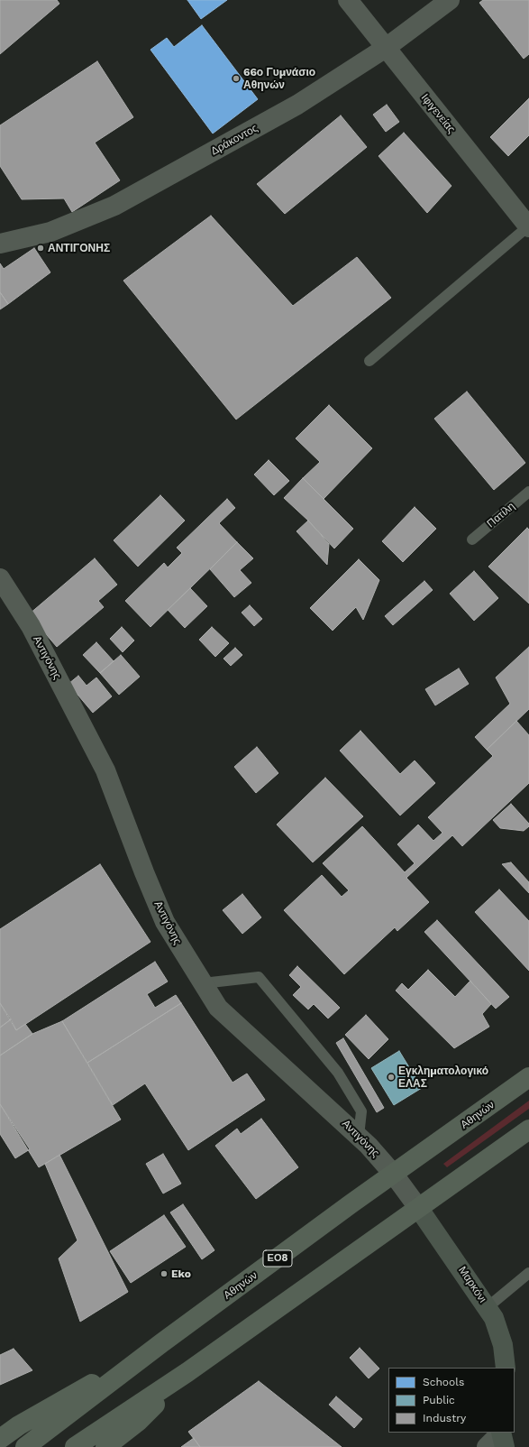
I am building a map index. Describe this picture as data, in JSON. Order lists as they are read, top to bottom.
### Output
{
  "streets": {
    "highway": ["Αθηνών", "ΕΟ8"],
    "street": [
      "Ιφιγενείας",
      "Δράκοντος",
      "Αντιγόνης",
      "Μαρκόνι"
    ],
    "lane": ["Πατίλη"]
  },
  "crossings": [
    ["Ιφιγενείας", "Δράκοντος"],
    ["Αντιγόνης", "Αθηνών"],
    ["Αντιγόνης", "Μαρκόνι"]
  ],
  "places": [
    "66ο Γυμνάσιο Αθηνών",
    "ΑΝΤΙΓΟΝΗΣ",
    "Εγκληματολογικό ΕΛΑΣ",
    "Eko"
  ],
  "legend": ["Schools", "Public", "Industry"]
}
